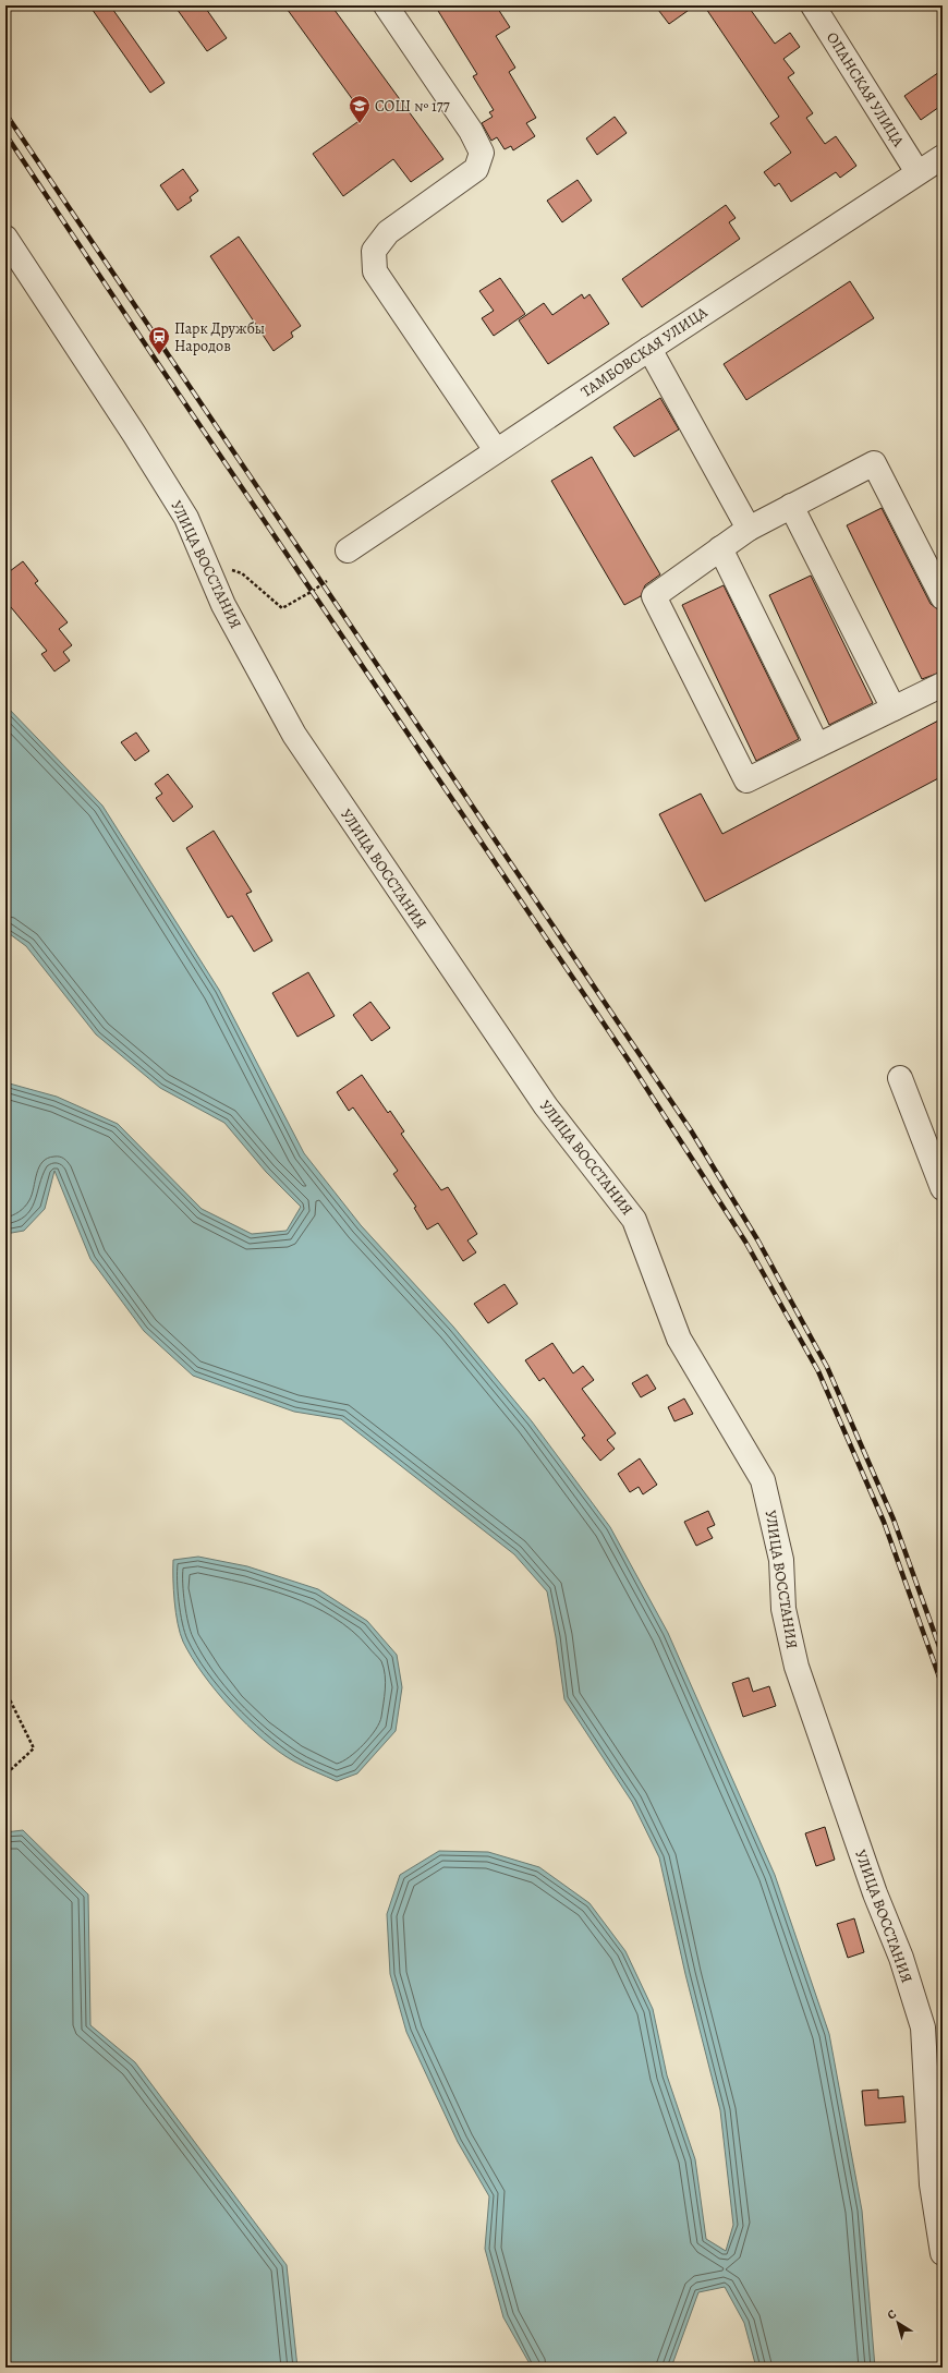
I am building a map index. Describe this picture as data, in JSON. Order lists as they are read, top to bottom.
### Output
{
  "streets": {
    "street": ["ОПАНСКАЯ УЛИЦА", "ТАМБОВСКАЯ УЛИЦА", "УЛИЦА ВОССТАНИЯ"]
  },
  "crossings": [
    ["ОПАНСКАЯ УЛИЦА", "ТАМБОВСКАЯ УЛИЦА"]
  ],
  "places": {
    "school or university": ["СОШ № 177"],
    "station": ["Парк Дружбы Народов"]
  },
  "north": "top left"
}
